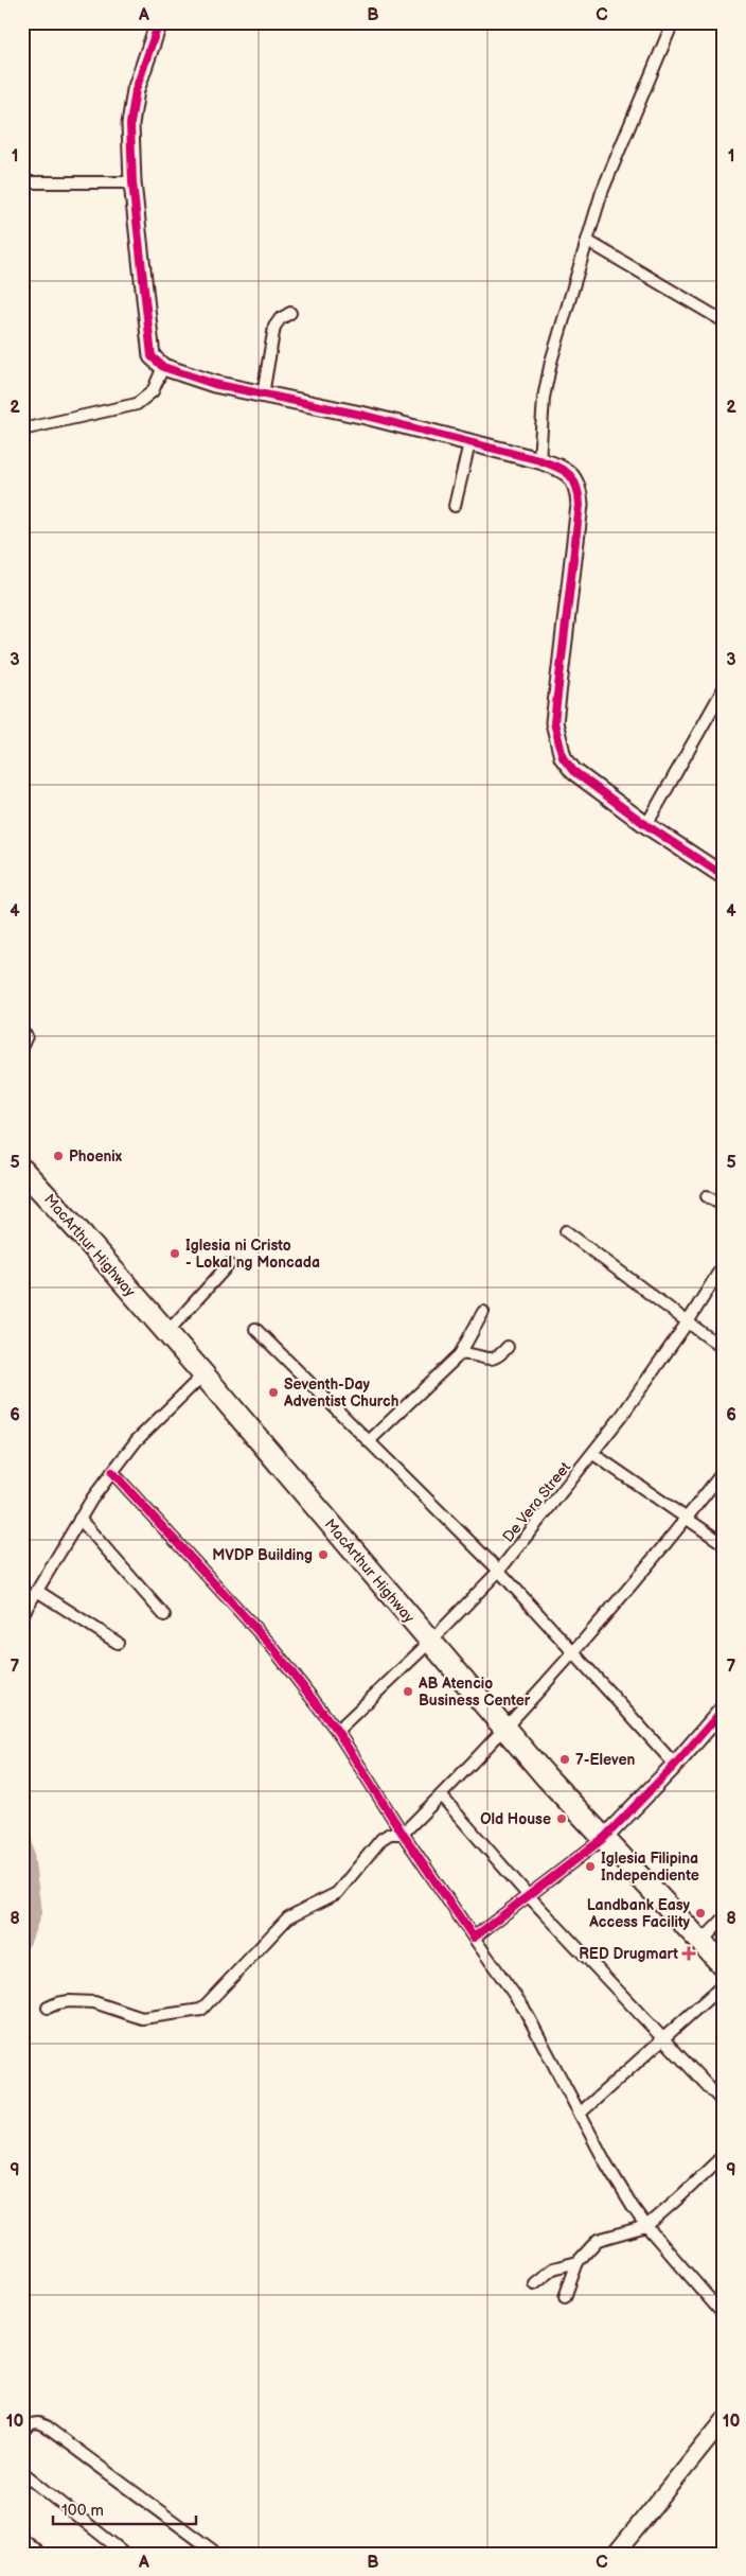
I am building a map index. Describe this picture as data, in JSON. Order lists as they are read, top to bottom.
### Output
{
  "streets": {
    "highway": ["MacArthur Highway"],
    "street": ["De Vera Street"]
  },
  "crossings": [
    ["MacArthur Highway", "De Vera Street"]
  ],
  "places": {
    "other": [
      "Phoenix",
      "Iglesia ni Cristo - Lokal ng Moncada",
      "Seventh-Day Adventist Church",
      "MVDP Building",
      "AB Atencio Business Center",
      "7-Eleven",
      "Old House",
      "Iglesia Filipina Independiente",
      "Landbank Easy Access Facility"
    ],
    "health": ["RED Drugmart"]
  },
  "scale_bar": "100 m",
  "grid": {
    "columns": ["A", "B", "C"],
    "rows": [
      "1",
      "2",
      "3",
      "4",
      "5",
      "6",
      "7",
      "8",
      "9",
      "10"
    ]
  }
}
